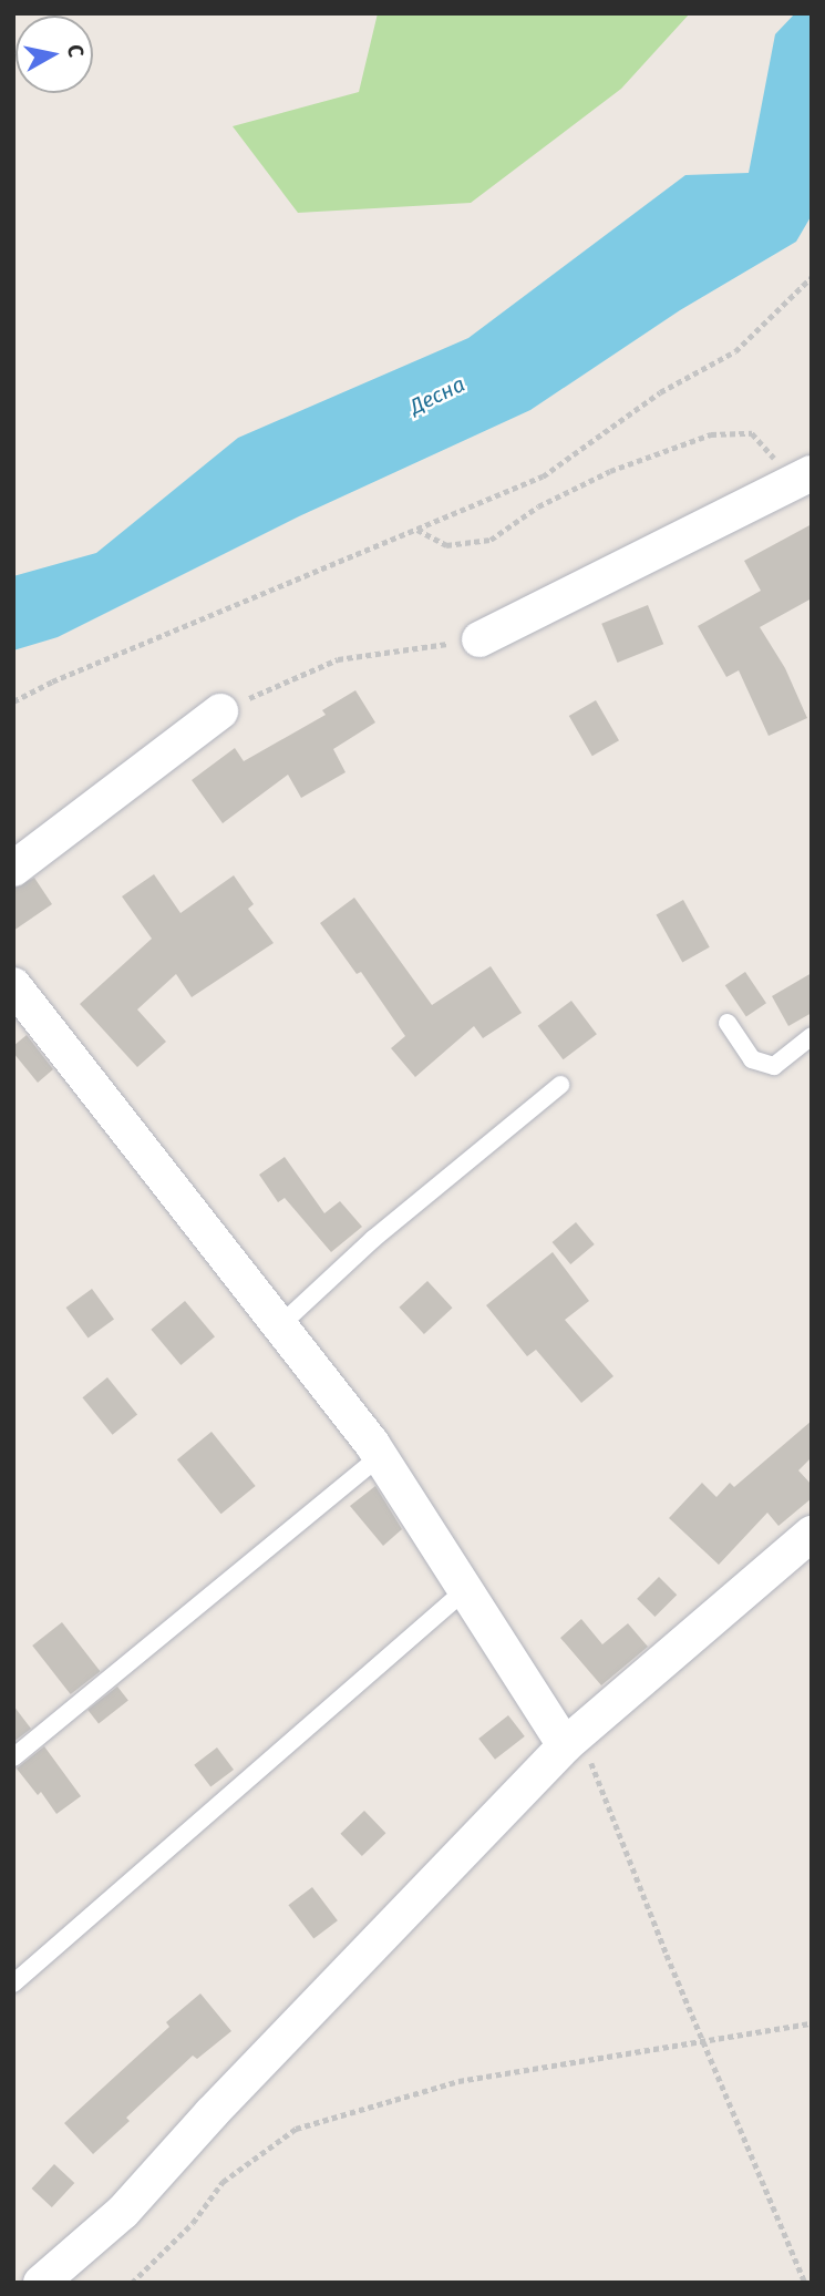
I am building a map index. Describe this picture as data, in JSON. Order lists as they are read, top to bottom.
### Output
{
  "water": ["Десна"],
  "north": "right"
}
